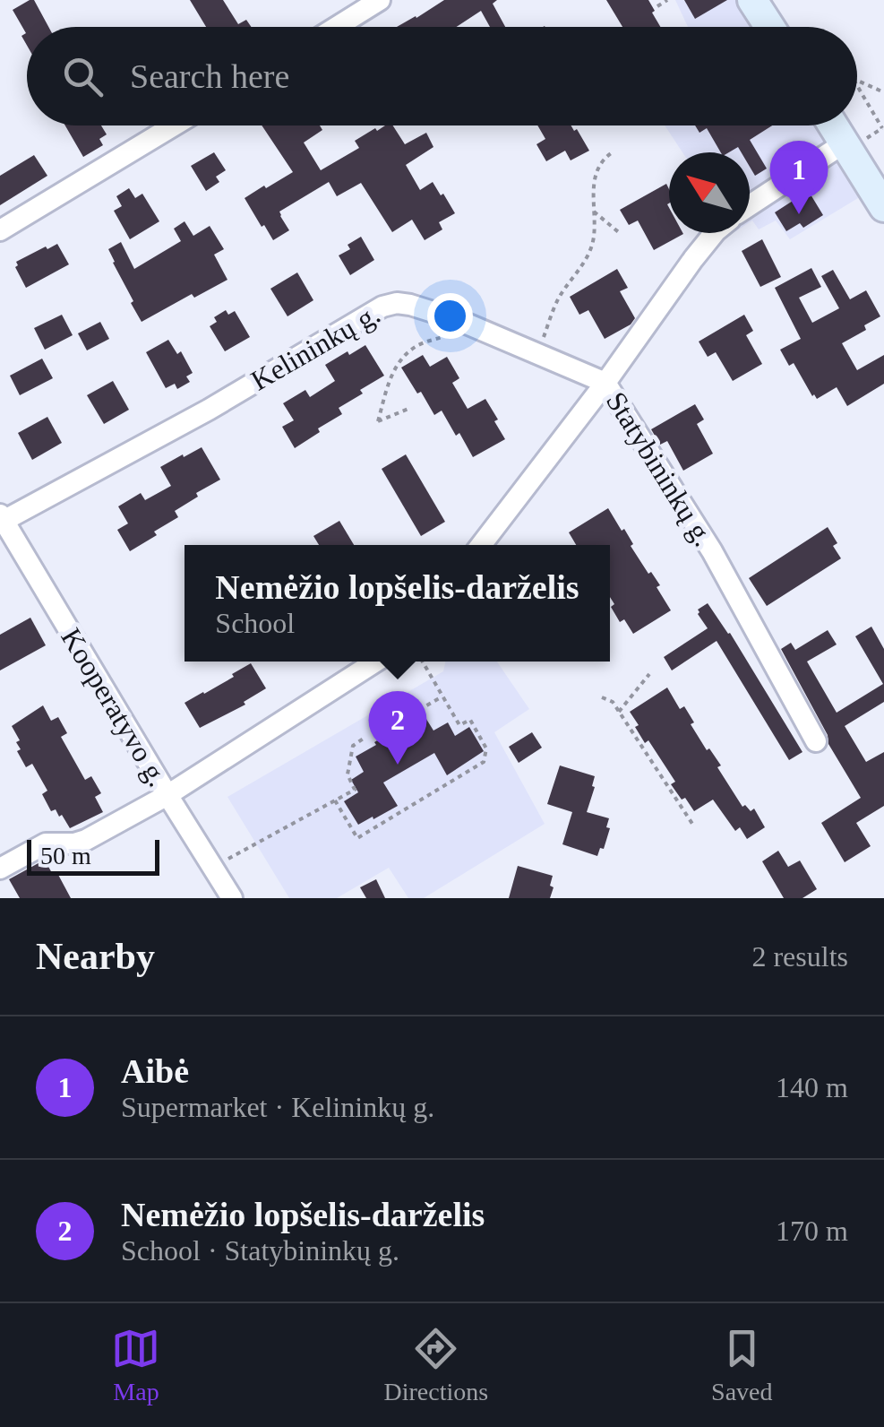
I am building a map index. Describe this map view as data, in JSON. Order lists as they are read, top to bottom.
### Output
{
  "streets": {
    "street": ["Kelininkų g.", "Statybininkų g.", "Kooperatyvo g."]
  },
  "crossings": [
    ["Kelininkų g.", "Statybininkų g."],
    ["Kelininkų g.", "Kooperatyvo g."]
  ],
  "scale_bar": "50 m",
  "north": "top left",
  "page": {
    "search": "Search here",
    "pins": ["1", "2"],
    "popup": ["Nemėžio lopšelis-darželis", "School"],
    "scale": "50 m",
    "heading": ["Nearby", "2 results"],
    "list": [
      {
        "mark": "1",
        "name": "Aibė",
        "note": "Supermarket · Kelininkų g.",
        "value": "140 m"
      },
      {
        "mark": "2",
        "name": "Nemėžio lopšelis-darželis",
        "note": "School · Statybininkų g.",
        "value": "170 m"
      }
    ],
    "nav": ["Map", "Directions", "Saved"]
  }
}
